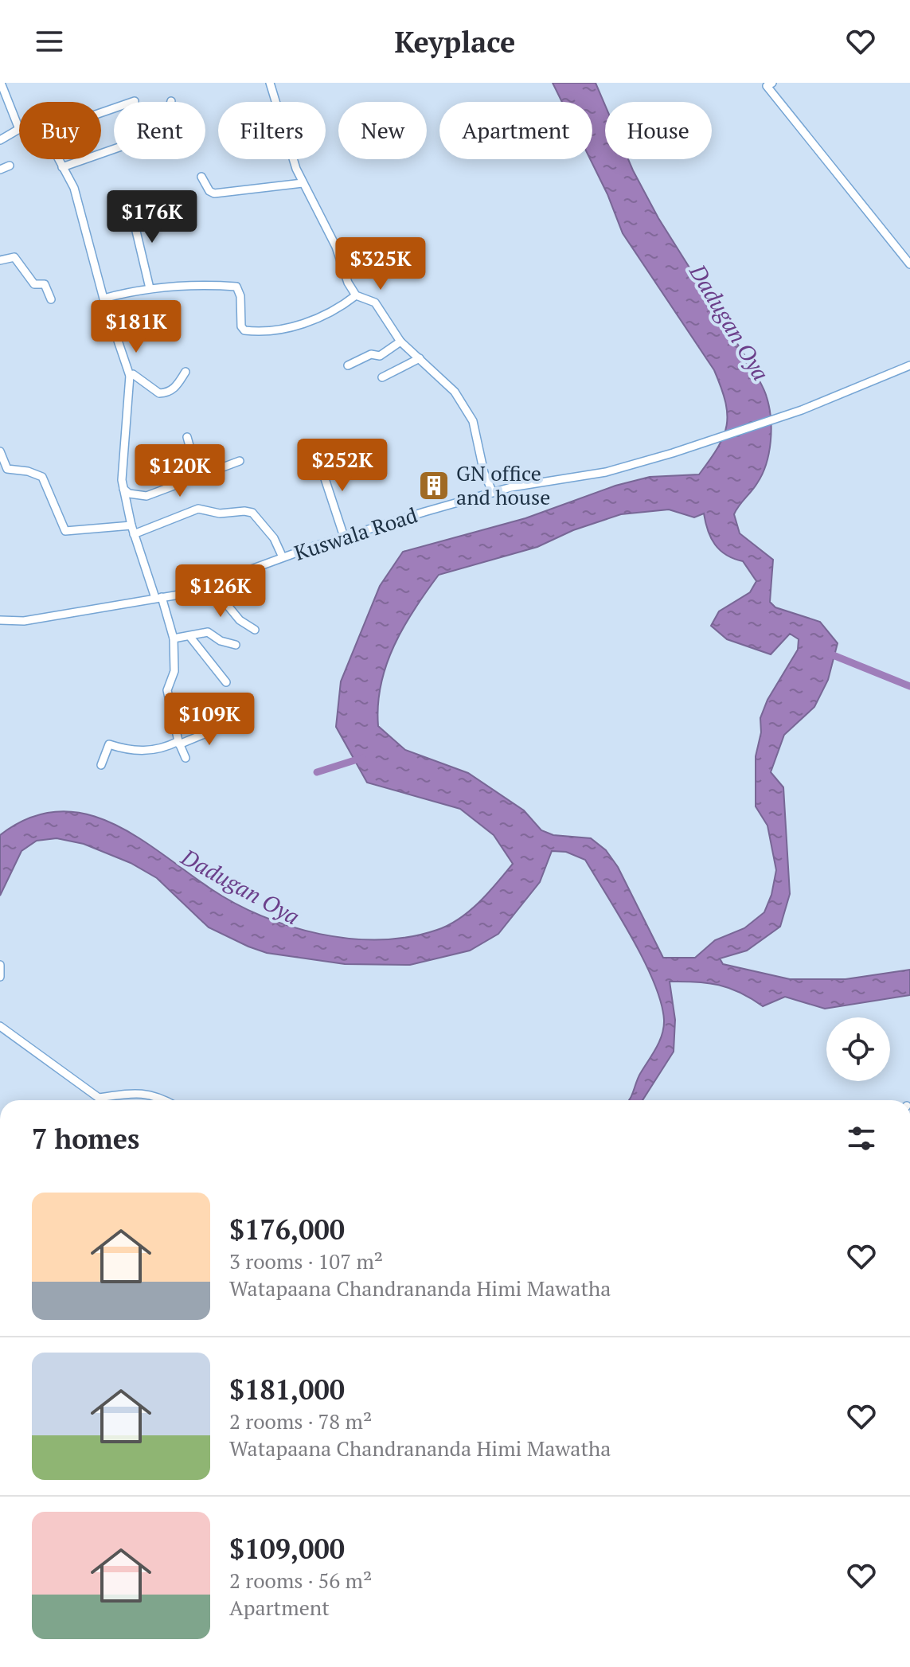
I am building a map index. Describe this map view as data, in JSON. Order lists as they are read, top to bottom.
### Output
{
  "streets": {
    "street": ["Kuswala Road"]
  },
  "water": ["Dadugan Oya"],
  "places": {
    "building": ["GN office and house"]
  },
  "page": {
    "header": "Keyplace",
    "chip": [
      "Buy",
      "Rent",
      "Filters",
      "New",
      "Apartment",
      "House"
    ],
    "price": [
      "$176K",
      "$325K",
      "$181K",
      "$252K",
      "$120K",
      "$126K",
      "$109K"
    ],
    "heading": "7 homes",
    "list": [
      {
        "name": "$176,000",
        "note": "3 rooms · 107 m² · Watapaana Chandrananda Himi Mawatha"
      },
      {
        "name": "$181,000",
        "note": "2 rooms · 78 m² · Watapaana Chandrananda Himi Mawatha"
      },
      {
        "name": "$109,000",
        "note": "2 rooms · 56 m² · Apartment"
      }
    ]
  }
}
